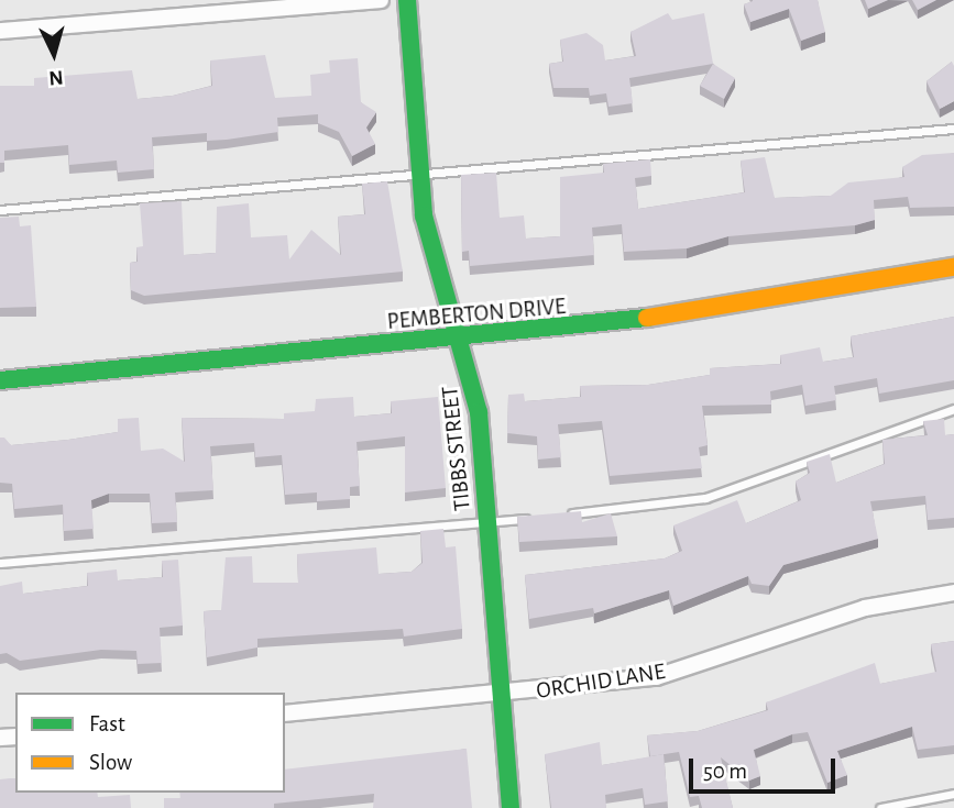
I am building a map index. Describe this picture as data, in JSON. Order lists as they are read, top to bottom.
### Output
{
  "streets": {
    "street": ["PEMBERTON DRIVE", "TIBBS STREET", "ORCHID LANE"]
  },
  "crossings": [
    ["PEMBERTON DRIVE", "TIBBS STREET"],
    ["TIBBS STREET", "ORCHID LANE"]
  ],
  "legend": ["Fast", "Slow"],
  "scale_bar": "50 m",
  "north": "bottom"
}
